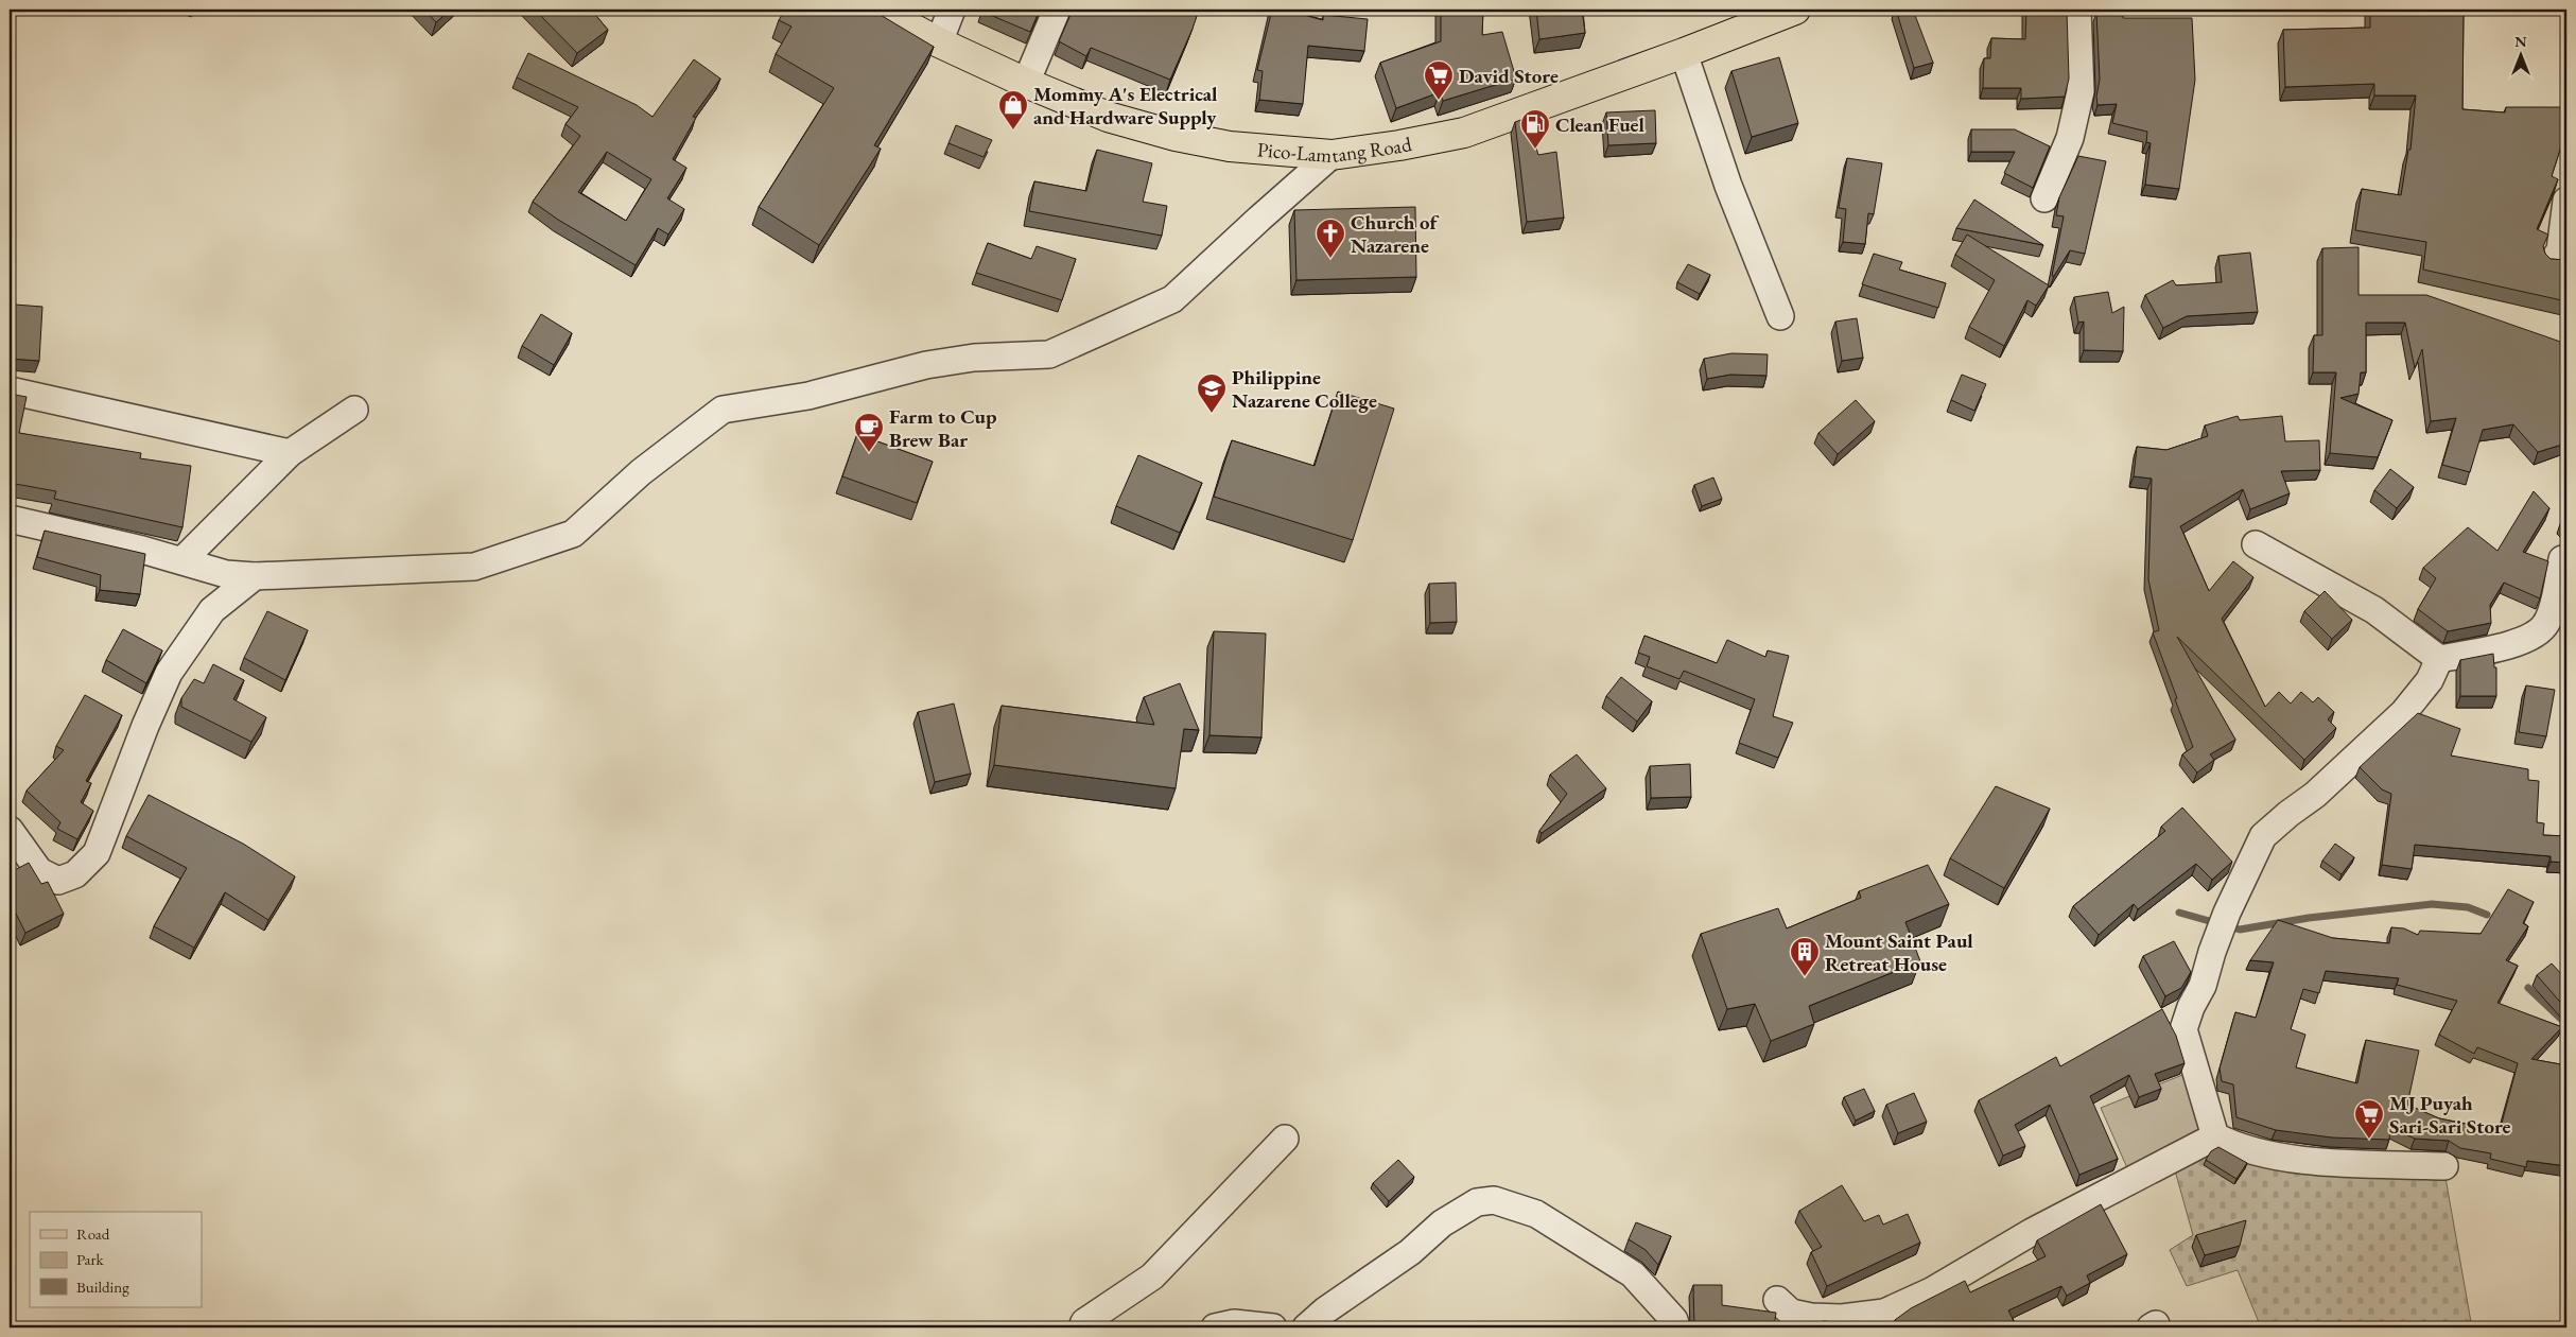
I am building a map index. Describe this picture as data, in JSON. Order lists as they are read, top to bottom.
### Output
{
  "streets": {
    "main road": ["Pico-Lamtang Road"]
  },
  "places": {
    "supermarket": ["David Store", "MJ Puyah Sari-Sari Store"],
    "shop": ["Mommy A's Electrical and Hardware Supply"],
    "fuel station": ["Clean Fuel"],
    "church": ["Church of Nazarene"],
    "school or university": ["Philippine Nazarene College"],
    "cafe": ["Farm to Cup Brew Bar"],
    "building": ["Mount Saint Paul Retreat House"]
  },
  "legend": ["Road", "Park", "Building"],
  "north": "top"
}
